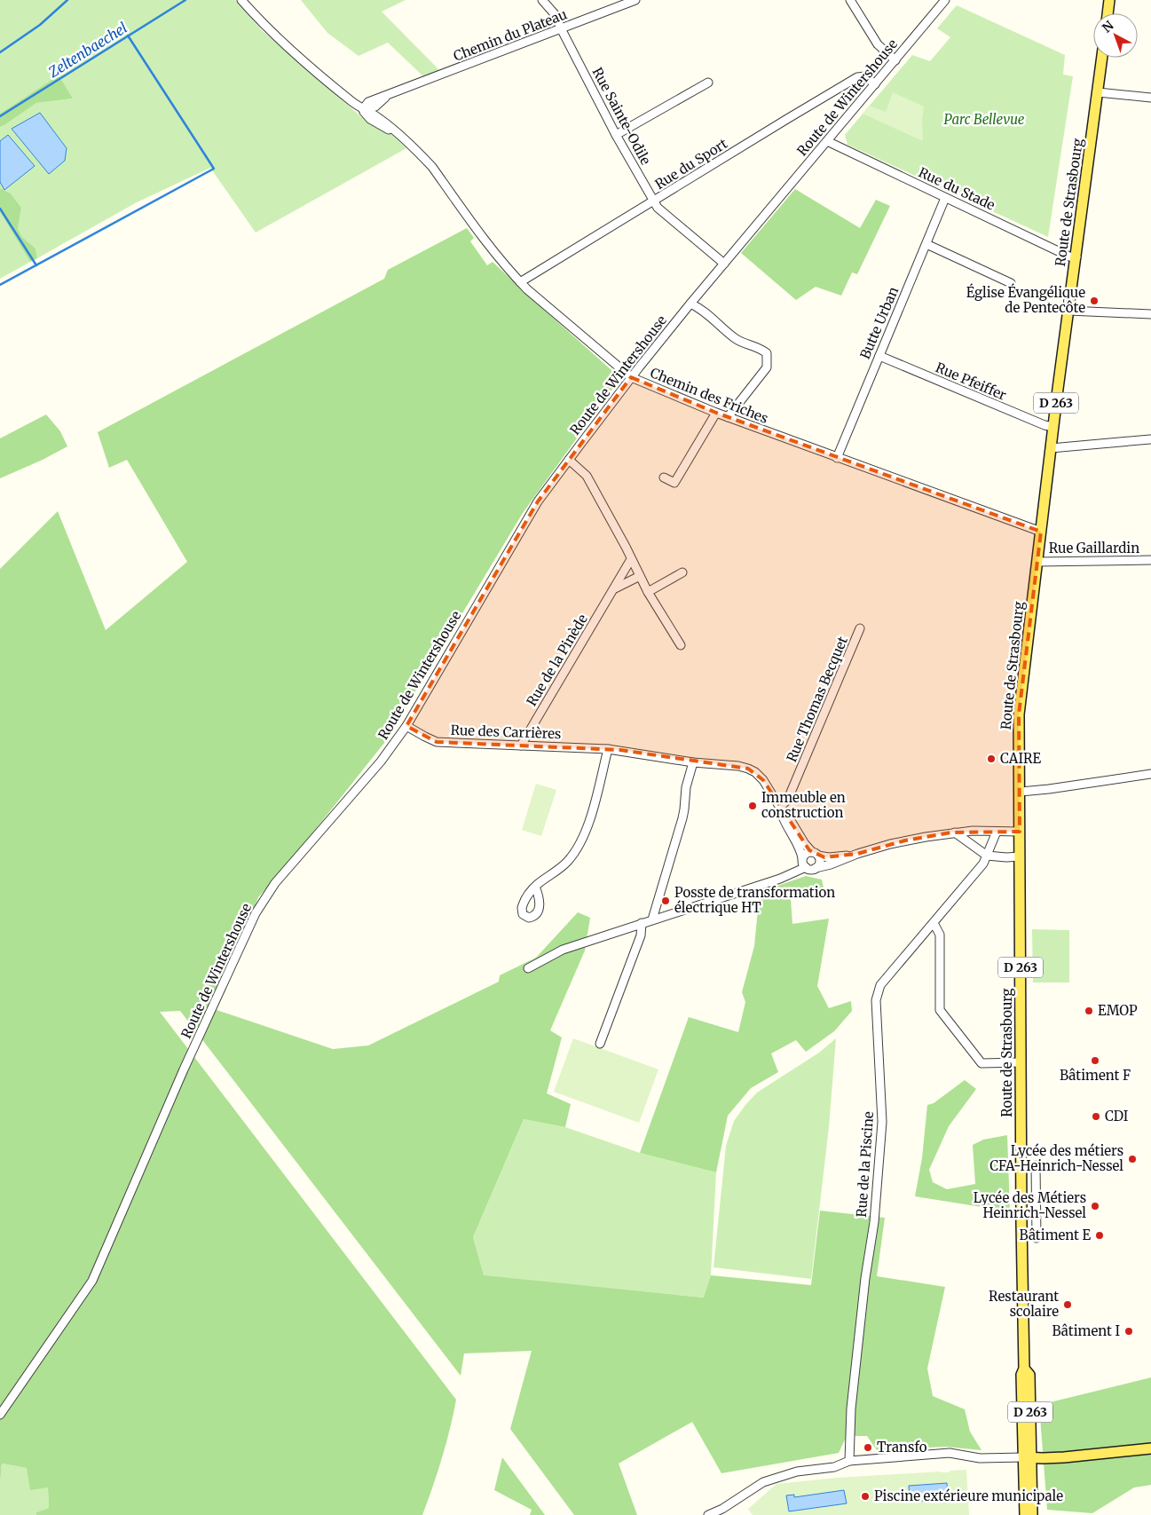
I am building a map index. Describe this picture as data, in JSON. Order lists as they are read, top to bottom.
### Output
{
  "streets": {
    "main road": ["Route de Strasbourg", "D 263"],
    "street": [
      "Chemin du Plateau",
      "Route de Wintershouse",
      "Rue Sainte-Odile",
      "Rue du Sport",
      "Rue du Stade",
      "Butte Urban",
      "Rue Pfeiffer",
      "Chemin des Friches",
      "Rue Gaillardin",
      "Rue de la Pinède",
      "Rue Thomas Becquet",
      "Rue des Carrières",
      "Rue de la Piscine"
    ]
  },
  "crossings": [
    ["Chemin du Plateau", "Rue Sainte-Odile"],
    ["Chemin du Plateau", "Chemin des Friches"],
    ["Route de Wintershouse", "Rue Sainte-Odile"],
    ["Route de Wintershouse", "Rue du Sport"],
    ["Route de Wintershouse", "Rue du Stade"],
    ["Route de Wintershouse", "Chemin des Friches"],
    ["Route de Wintershouse", "Rue des Carrières"],
    ["Rue Sainte-Odile", "Rue du Sport"],
    ["Rue du Sport", "Chemin des Friches"],
    ["Rue du Stade", "Route de Strasbourg"],
    ["Rue du Stade", "Butte Urban"],
    ["Route de Strasbourg", "Rue Pfeiffer"],
    ["Route de Strasbourg", "Chemin des Friches"],
    ["Route de Strasbourg", "Rue Gaillardin"],
    ["Butte Urban", "Rue Pfeiffer"],
    ["Butte Urban", "Chemin des Friches"],
    ["Rue de la Pinède", "Rue des Carrières"],
    ["Rue Thomas Becquet", "Rue des Carrières"]
  ],
  "water": ["Zeltenbaechel"],
  "parks": ["Parc Bellevue"],
  "places": [
    "Église Évangélique de Pentecôte",
    "CAIRE",
    "Immeuble en construction",
    "Posste de transformation électrique HT",
    "EMOP",
    "Bâtiment F",
    "CDI",
    "Lycée des métiers CFA-Heinrich-Nessel",
    "Lycée des Métiers Heinrich-Nessel",
    "Bâtiment E",
    "Restaurant scolaire",
    "Bâtiment I",
    "Transfo",
    "Piscine extérieure municipale"
  ],
  "north": "top left"
}
